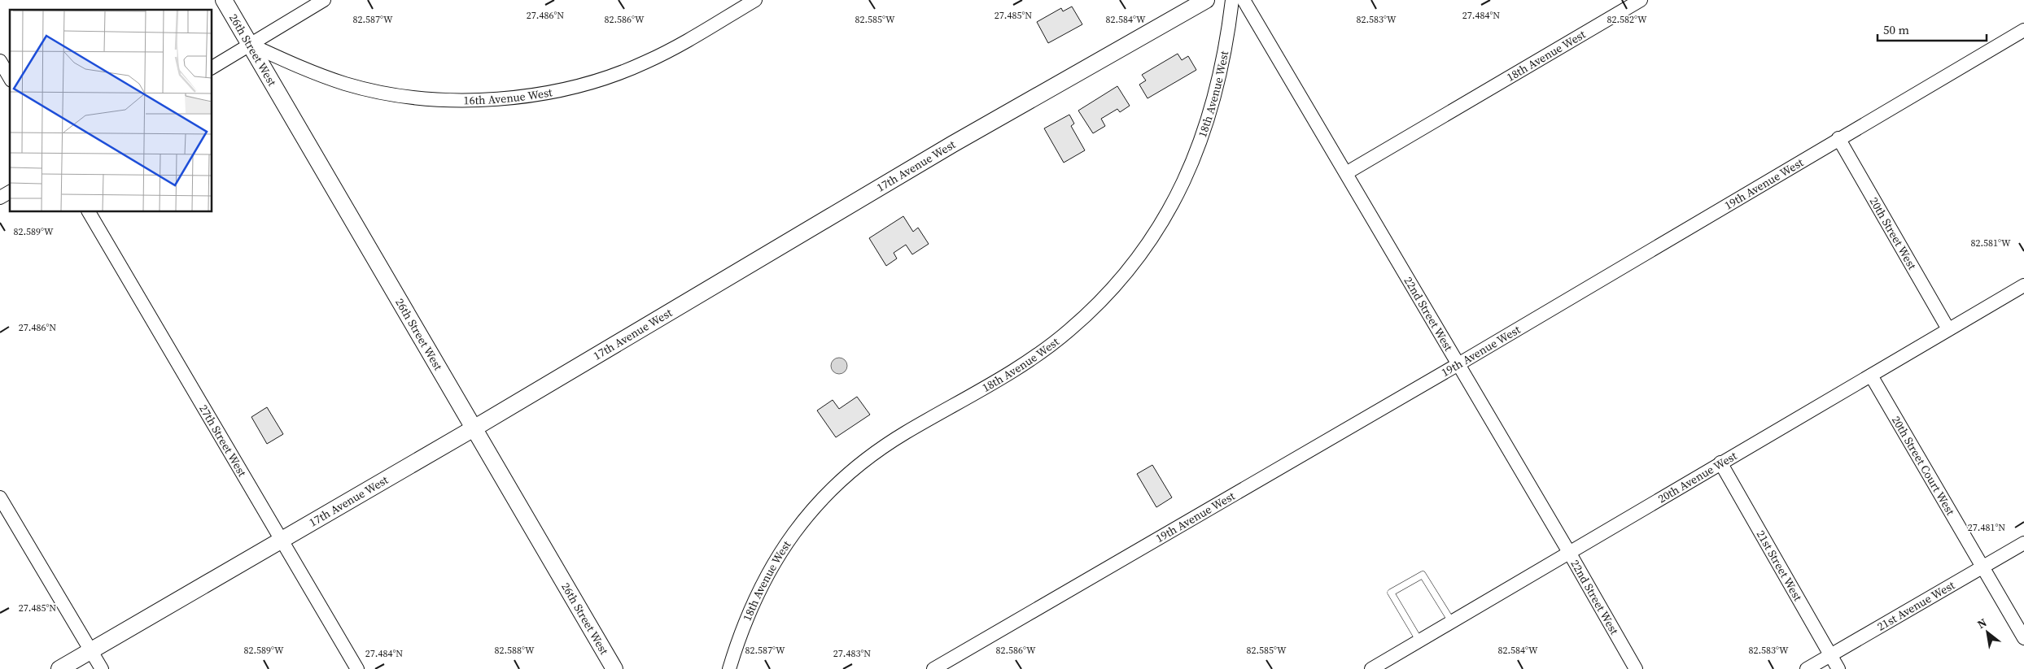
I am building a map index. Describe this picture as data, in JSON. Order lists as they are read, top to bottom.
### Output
{
  "streets": {
    "street": [
      "26th Street West",
      "18th Avenue West",
      "16th Avenue West",
      "17th Avenue West",
      "19th Avenue West",
      "20th Street West",
      "22nd Street West",
      "27th Street West",
      "20th Street Court West",
      "20th Avenue West",
      "21st Street West",
      "21st Avenue West"
    ]
  },
  "crossings": [
    ["26th Street West", "16th Avenue West"],
    ["26th Street West", "17th Avenue West"],
    ["18th Avenue West", "22nd Street West"],
    ["17th Avenue West", "27th Street West"],
    ["19th Avenue West", "20th Street West"],
    ["19th Avenue West", "22nd Street West"],
    ["20th Street West", "20th Avenue West"],
    ["22nd Street West", "20th Avenue West"],
    ["20th Street Court West", "20th Avenue West"],
    ["20th Street Court West", "21st Avenue West"],
    ["20th Avenue West", "21st Street West"],
    ["21st Street West", "21st Avenue West"]
  ],
  "scale_bar": "50 m",
  "north": "top left",
  "coordinates": [
    "27.486°N",
    "27.485°N",
    "27.484°N",
    "82.587°W",
    "82.586°W",
    "82.585°W",
    "82.584°W",
    "82.583°W",
    "82.582°W",
    "82.589°W",
    "82.581°W",
    "27.481°N",
    "82.588°W",
    "27.483°N"
  ]
}
